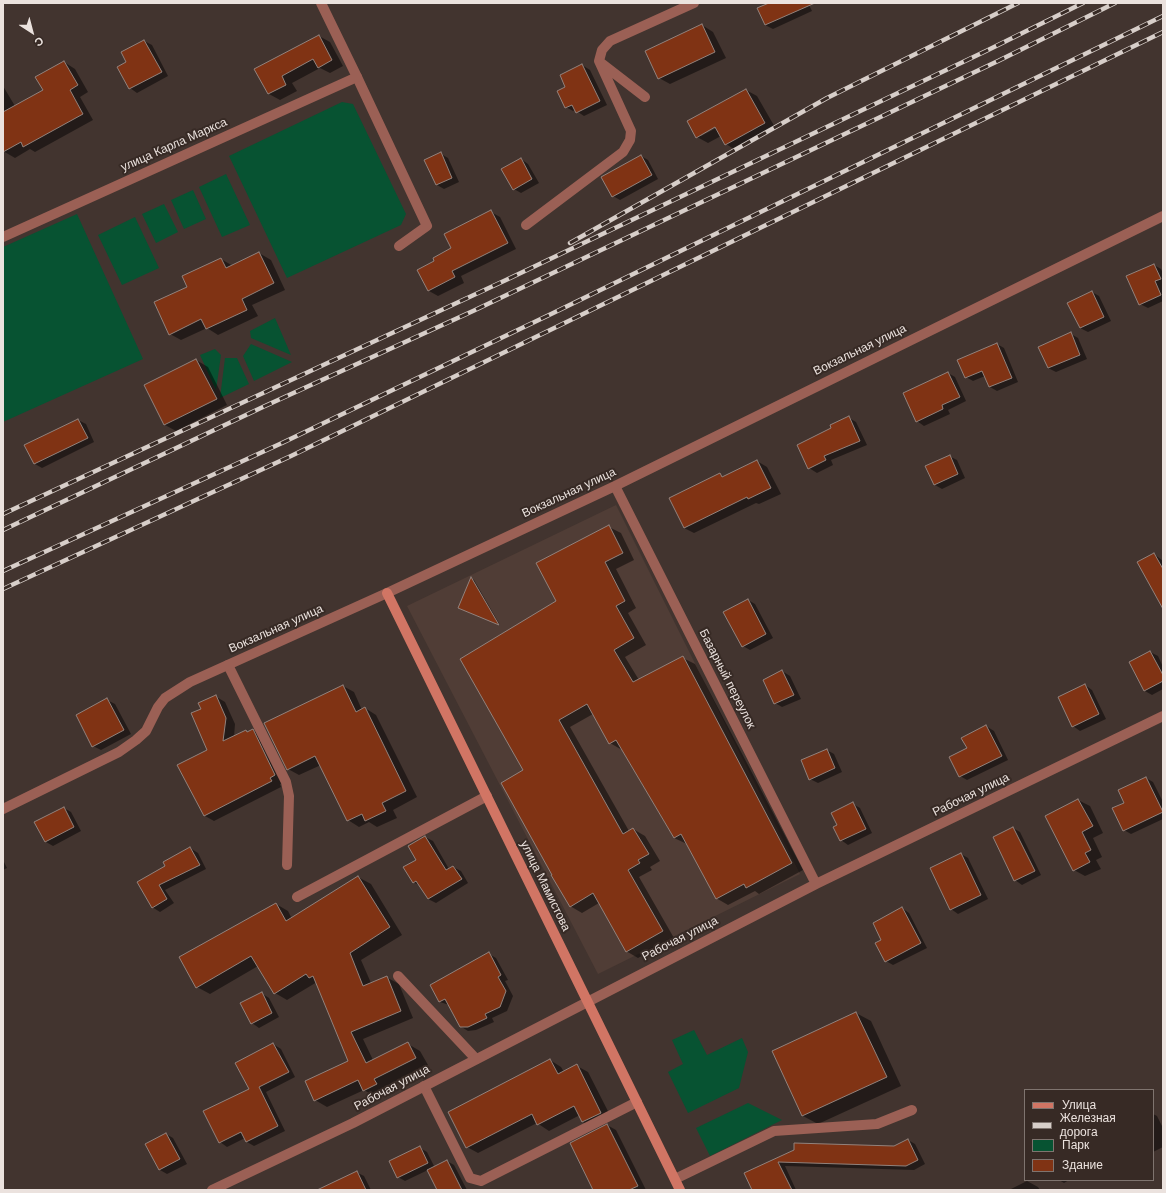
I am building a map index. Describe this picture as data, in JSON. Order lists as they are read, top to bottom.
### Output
{
  "streets": {
    "street": [
      "улица Карла Маркса",
      "Вокзальная улица",
      "Базарный переулок",
      "Рабочая улица",
      "улица Мамистова"
    ]
  },
  "crossings": [
    ["Вокзальная улица", "Базарный переулок"],
    ["Вокзальная улица", "улица Мамистова"],
    ["Базарный переулок", "Рабочая улица"],
    ["Рабочая улица", "улица Мамистова"]
  ],
  "legend": [
    "Улица",
    "Железная дорога",
    "Парк",
    "Здание"
  ],
  "north": "bottom right"
}
